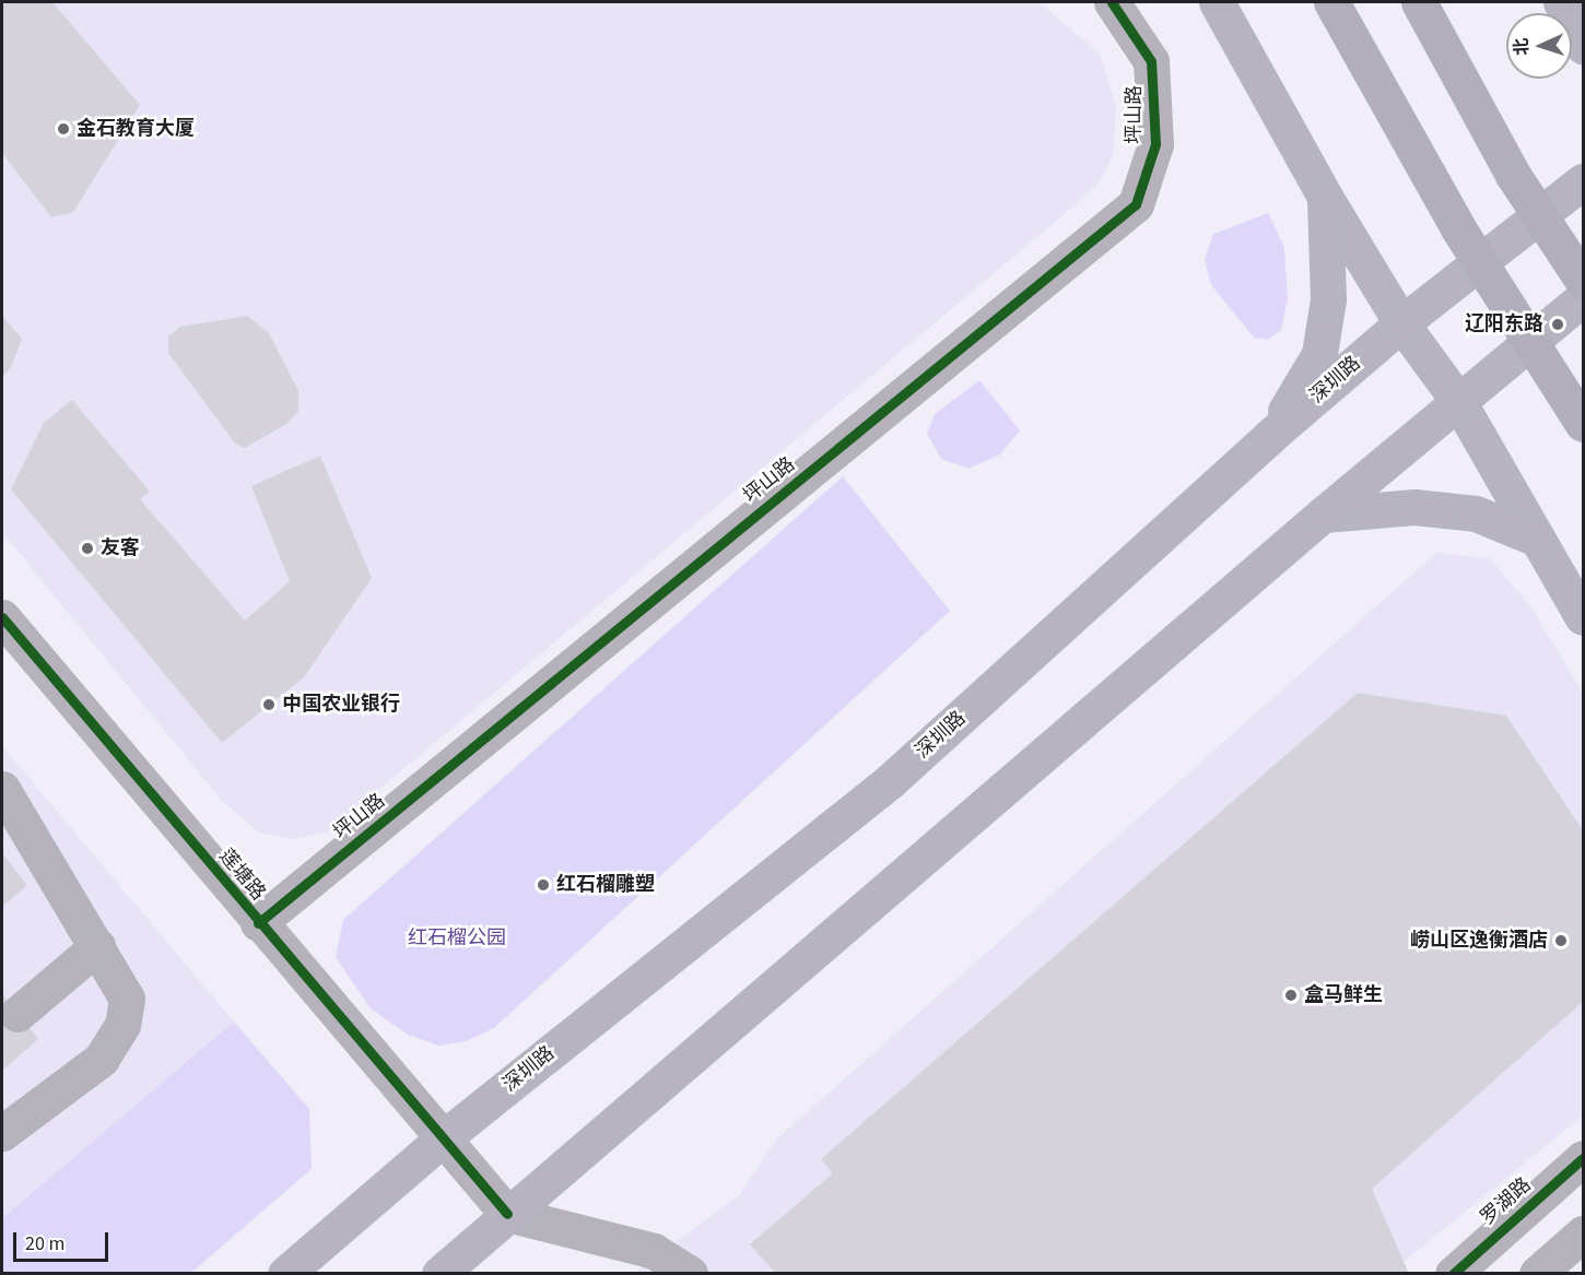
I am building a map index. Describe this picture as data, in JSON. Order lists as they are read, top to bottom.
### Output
{
  "streets": {
    "main road": ["深圳路"],
    "street": ["坪山路", "莲塘路", "罗湖路"]
  },
  "crossings": [
    ["坪山路", "莲塘路"],
    ["深圳路", "莲塘路"]
  ],
  "parks": ["红石榴公园"],
  "places": [
    "金石教育大厦",
    "辽阳东路",
    "友客",
    "中国农业银行",
    "红石榴雕塑",
    "崂山区逸衡酒店",
    "盒马鲜生"
  ],
  "scale_bar": "20 m",
  "north": "left"
}
